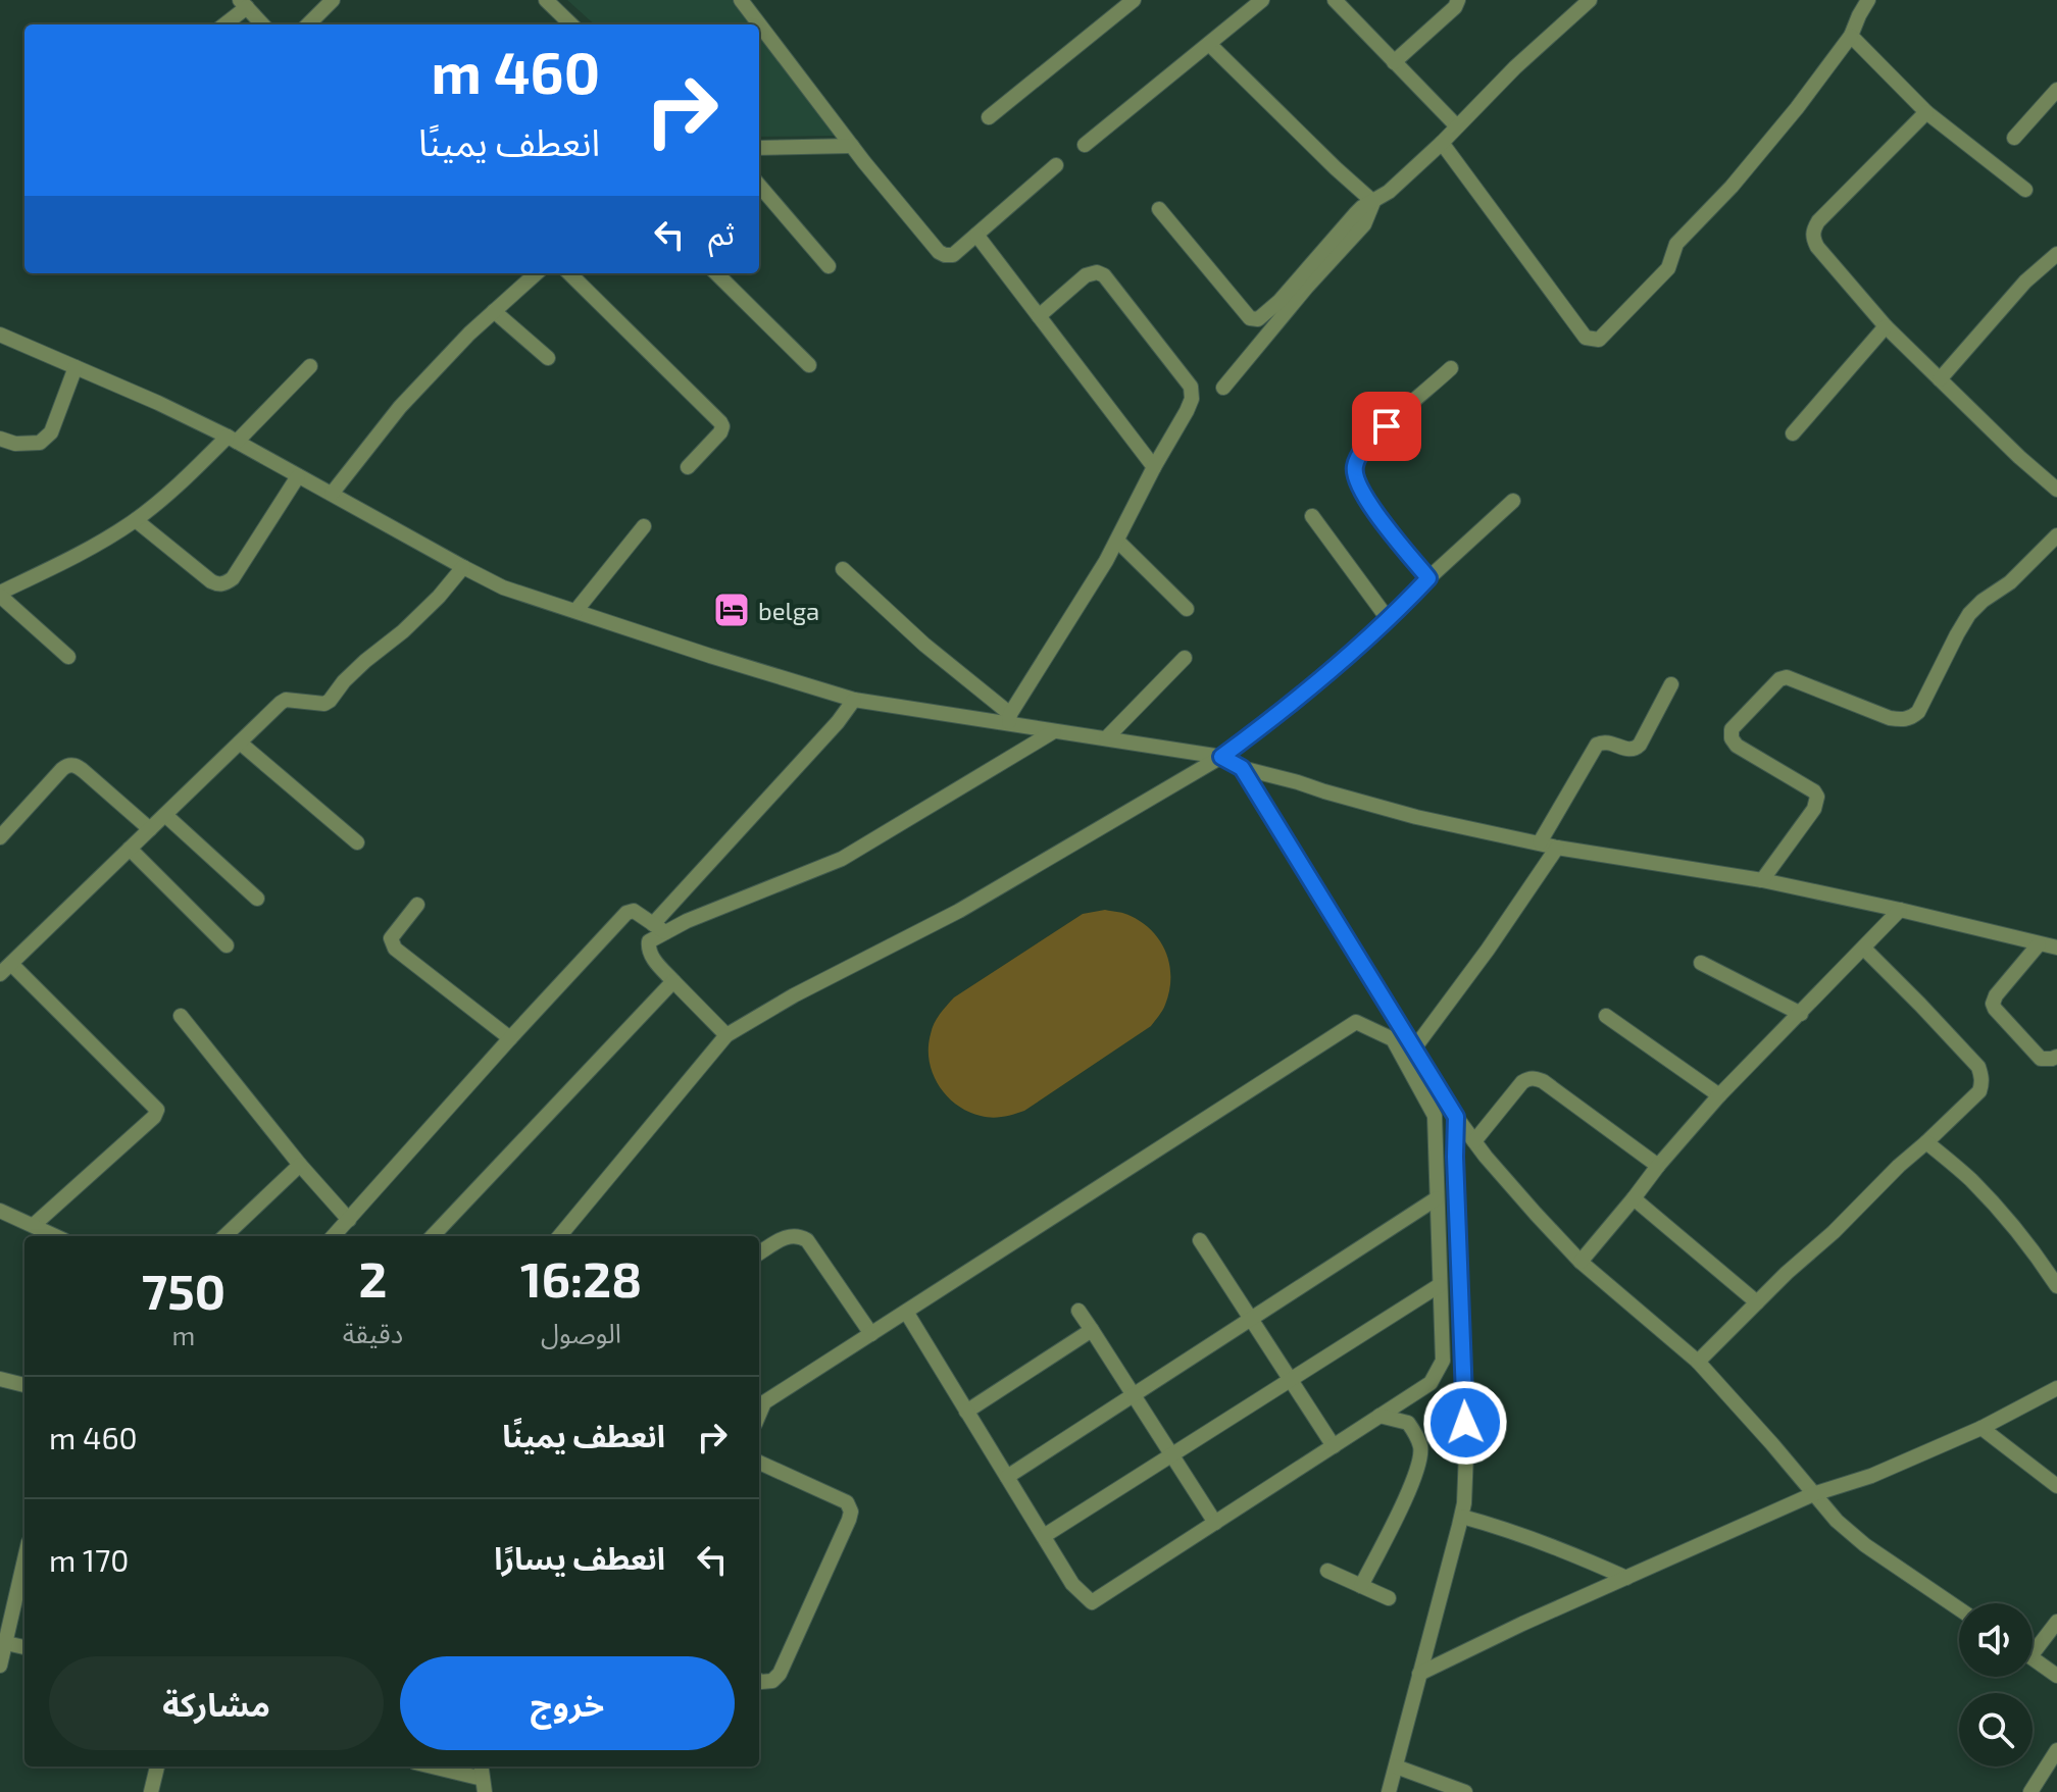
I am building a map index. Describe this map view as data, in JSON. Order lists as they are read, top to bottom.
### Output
{
  "places": {
    "hotel": ["belga"]
  },
  "page": {
    "turn": ["460 m", "انعطف يمينًا"],
    "then": "ثم",
    "eta": [
      "16:28",
      "الوصول",
      "2",
      "دقيقة",
      "750",
      "m"
    ],
    "list": [
      {
        "name": "انعطف يمينًا",
        "value": "460 m"
      },
      {
        "name": "انعطف يسارًا",
        "value": "170 m"
      }
    ],
    "buttons": ["خروج", "مشاركة"]
  }
}
